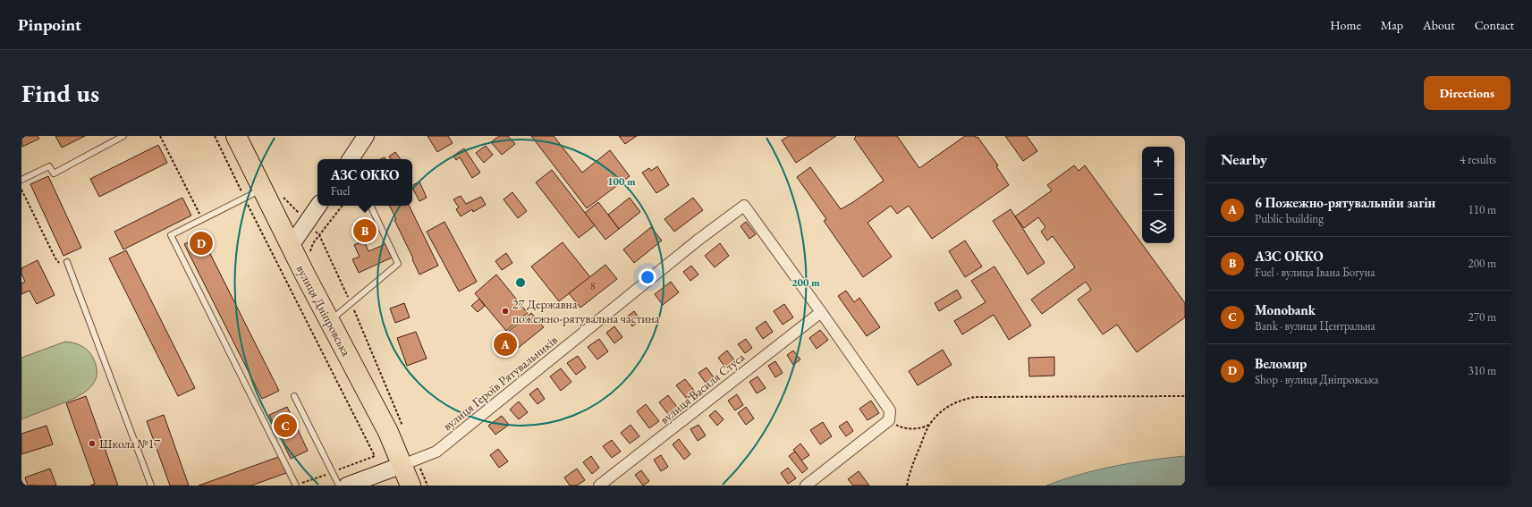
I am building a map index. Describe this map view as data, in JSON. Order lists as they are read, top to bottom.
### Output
{
  "streets": {
    "highway": ["вулиця Дніпровська"],
    "street": ["вулиця Героїв Рятувальників", "вулиця Василя Стуса"]
  },
  "crossings": [
    ["вулиця Дніпровська", "вулиця Героїв Рятувальників"],
    ["вулиця Героїв Рятувальників", "вулиця Василя Стуса"]
  ],
  "places": ["27 Державна пожежно-рятувальна частина", "Школа №17"],
  "house_numbers": ["8"],
  "page": {
    "header": "Pinpoint",
    "nav": [
      "Home",
      "Map",
      "About",
      "Contact"
    ],
    "buttons": "Directions",
    "title": "Find us",
    "heading": ["Nearby", "4 results"],
    "map_buttons": ["+", "−"],
    "popup": ["АЗС ОККО", "Fuel"],
    "list": [
      {
        "mark": "A",
        "name": "6 Пожежно-рятувальнйи загін",
        "note": "Public building",
        "value": "110 m"
      },
      {
        "mark": "B",
        "name": "АЗС ОККО",
        "note": "Fuel · вулиця Івана Богуна",
        "value": "200 m"
      },
      {
        "mark": "C",
        "name": "Monobank",
        "note": "Bank · вулиця Центральна",
        "value": "270 m"
      },
      {
        "mark": "D",
        "name": "Веломир",
        "note": "Shop · вулиця Дніпровська",
        "value": "310 m"
      }
    ],
    "pins": [
      "B",
      "D",
      "A",
      "C"
    ]
  },
  "rings": ["100 m", "200 m"]
}
